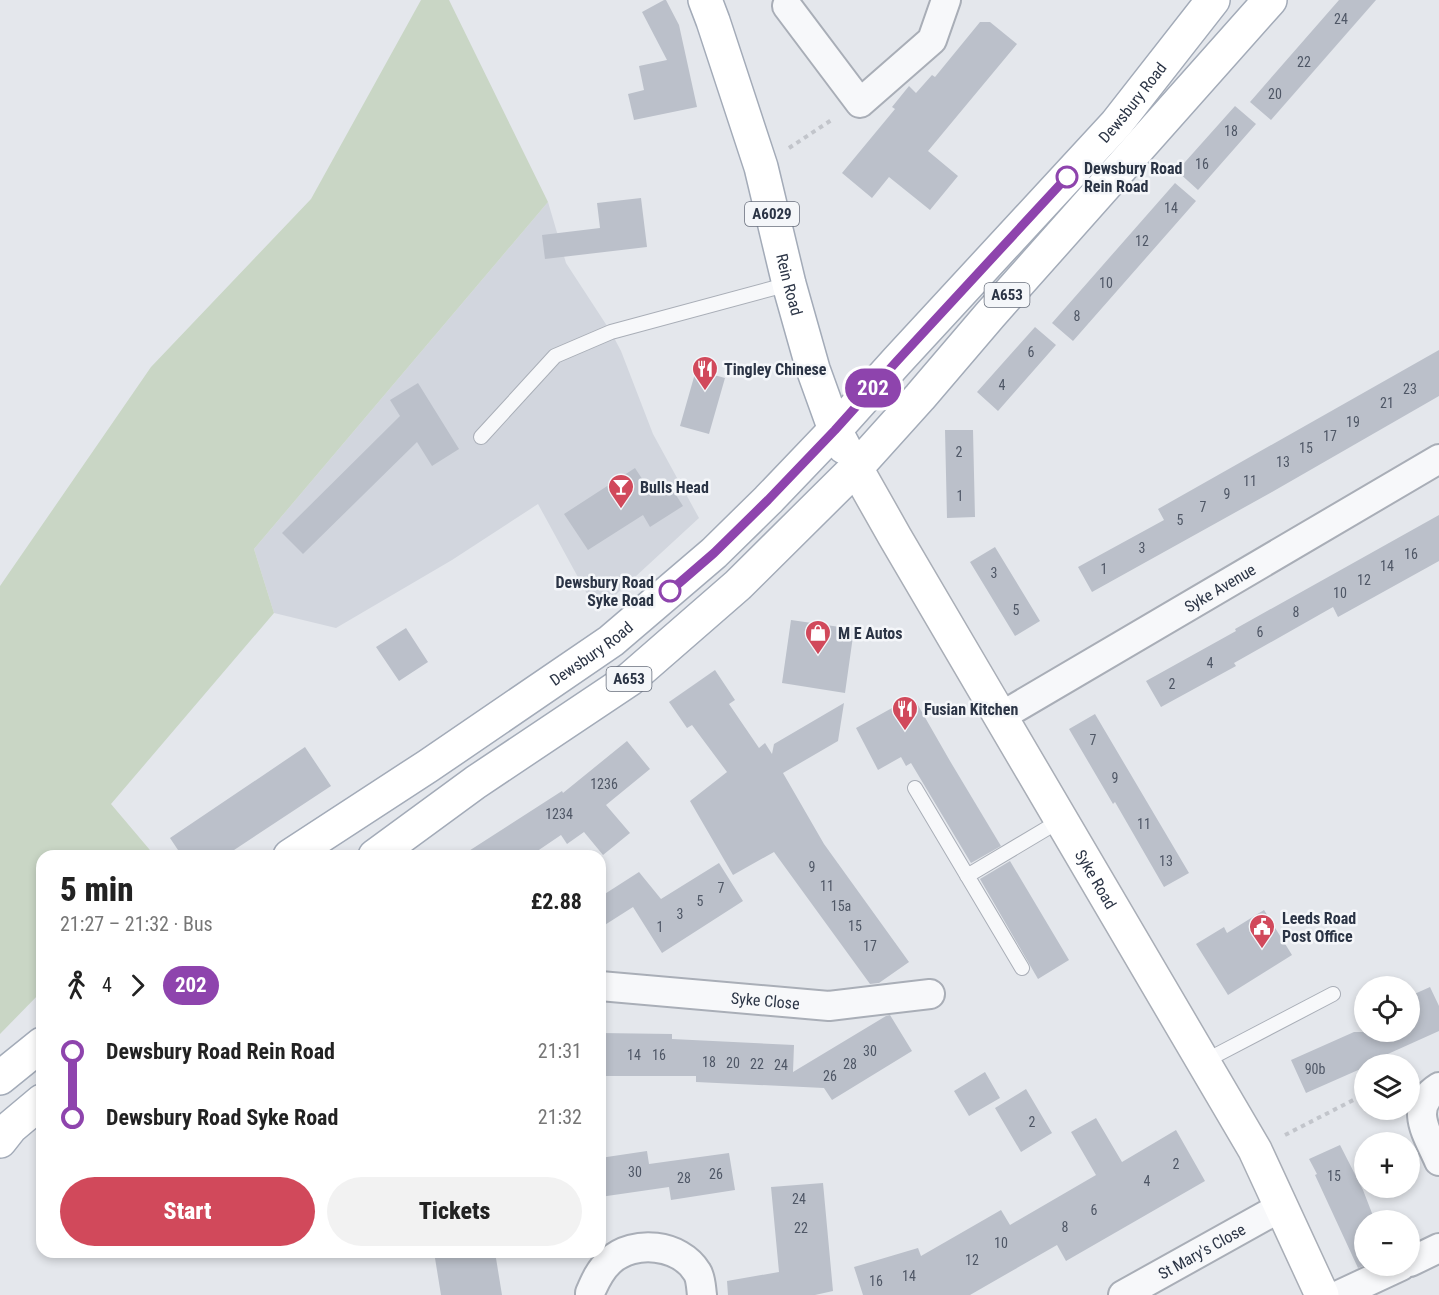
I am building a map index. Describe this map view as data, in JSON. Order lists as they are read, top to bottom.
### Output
{
  "streets": {
    "main road": [
      "Dewsbury Road",
      "A6029",
      "Rein Road",
      "A653",
      "Syke Road"
    ],
    "street": ["Syke Avenue", "Syke Close", "St Mary's Close"]
  },
  "crossings": [
    ["Dewsbury Road", "Rein Road"],
    ["Rein Road", "A653"],
    ["Rein Road", "Syke Road"],
    ["A653", "Syke Road"],
    ["Syke Avenue", "Syke Road"],
    ["Syke Road", "St Mary's Close"]
  ],
  "places": {
    "other": ["Dewsbury Road Rein Road", "Dewsbury Road Syke Road"],
    "restaurant": ["Tingley Chinese", "Fusian Kitchen"],
    "bar": ["Bulls Head"],
    "shop": ["M E Autos"],
    "public building": ["Leeds Road Post Office"]
  },
  "lines": ["bus line 202"],
  "house_numbers": [
    "24",
    "22",
    "20",
    "18",
    "16",
    "14",
    "12",
    "10",
    "8",
    "6",
    "4",
    "23",
    "21",
    "19",
    "17",
    "15",
    "2",
    "13",
    "11",
    "9",
    "1",
    "7",
    "5",
    "3",
    "16",
    "14",
    "1",
    "3",
    "12",
    "10",
    "5",
    "8",
    "6",
    "4",
    "2",
    "7",
    "9",
    "1236",
    "1234",
    "11",
    "13",
    "9",
    "11",
    "7",
    "5",
    "15a",
    "3",
    "15",
    "1",
    "17",
    "30",
    "14",
    "16",
    "18",
    "20",
    "22",
    "28",
    "24",
    "90b",
    "26",
    "2",
    "2",
    "30",
    "26",
    "15",
    "28",
    "4",
    "24",
    "6",
    "8",
    "22",
    "10",
    "12",
    "14",
    "16"
  ],
  "page": {
    "on_map": "202",
    "heading": ["5 min", "21:27 – 21:32 · Bus", "£2.88"],
    "legs": ["4", "202"],
    "map_buttons": ["+", "−"],
    "list": [
      {
        "name": "Dewsbury Road Rein Road",
        "value": "21:31"
      },
      {
        "name": "Dewsbury Road Syke Road",
        "value": "21:32"
      }
    ],
    "buttons": ["Start", "Tickets"]
  }
}
